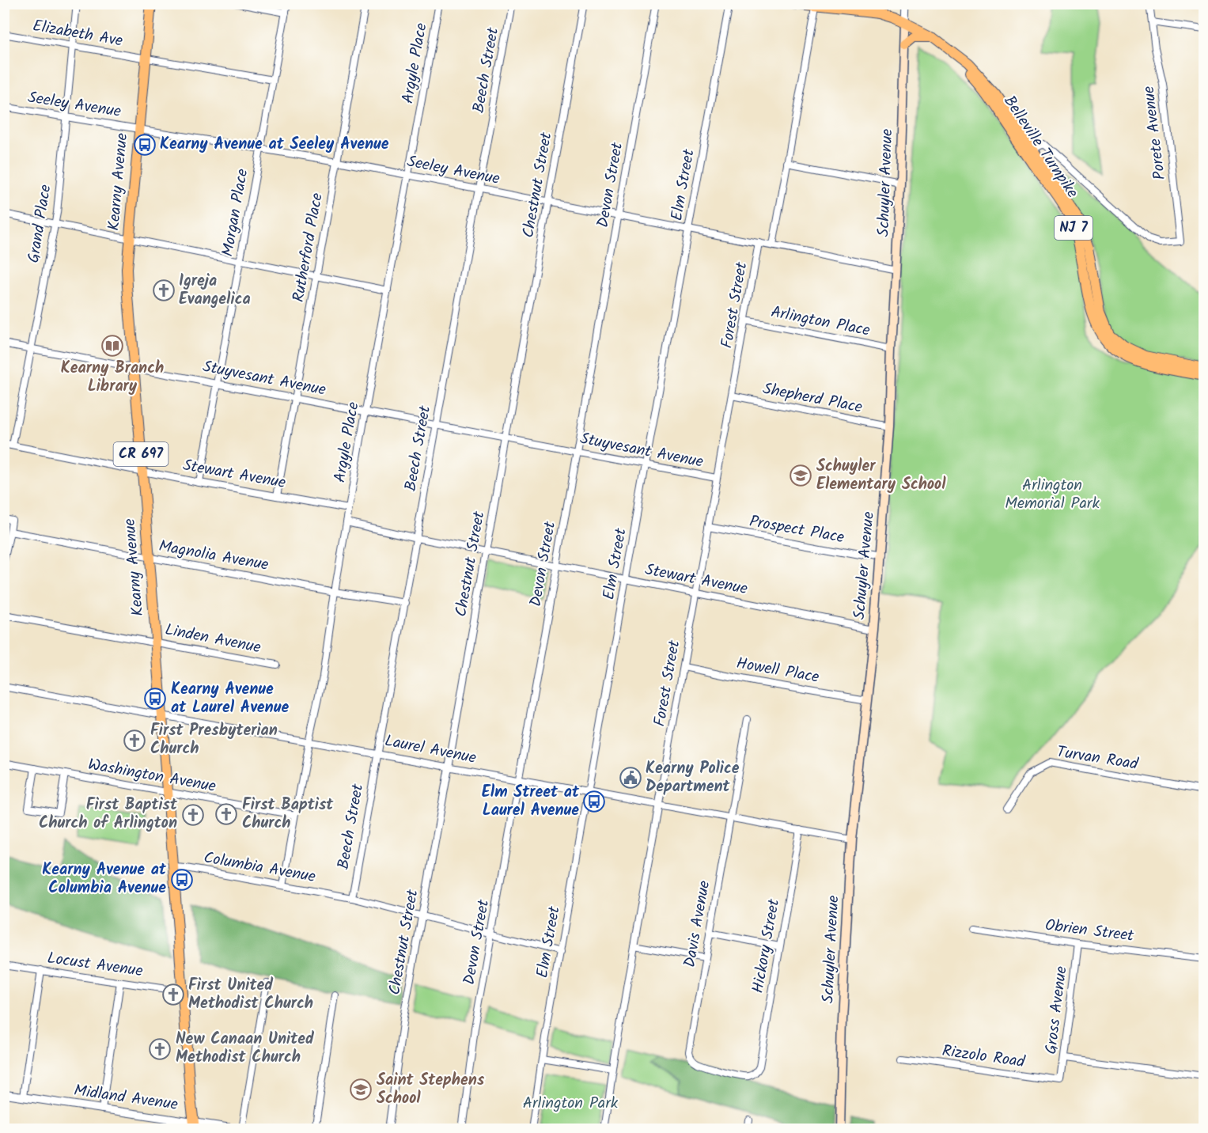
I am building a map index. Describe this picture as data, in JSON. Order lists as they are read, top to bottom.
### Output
{
  "streets": {
    "main road": [
      "Belleville Turnpike",
      "Kearny Avenue",
      "Schuyler Avenue",
      "NJ 7",
      "CR 697"
    ],
    "street": [
      "Elizabeth Ave",
      "Argyle Place",
      "Beech Street",
      "Seeley Avenue",
      "Porete Avenue",
      "Chestnut Street",
      "Devon Street",
      "Elm Street",
      "Morgan Place",
      "Grand Place",
      "Rutherford Place",
      "Forest Street",
      "Arlington Place",
      "Stuyvesant Avenue",
      "Shepherd Place",
      "Stewart Avenue",
      "Prospect Place",
      "Magnolia Avenue",
      "Linden Avenue",
      "Howell Place",
      "Laurel Avenue",
      "Turvan Road",
      "Washington Avenue",
      "Columbia Avenue",
      "Davis Avenue",
      "Obrien Street",
      "Hickory Street",
      "Locust Avenue",
      "Gross Avenue",
      "Rizzolo Road",
      "Midland Avenue"
    ]
  },
  "crossings": [
    ["Elizabeth Ave", "Kearny Avenue"],
    ["Elizabeth Ave", "Morgan Place"],
    ["Elizabeth Ave", "Grand Place"],
    ["Argyle Place", "Seeley Avenue"],
    ["Argyle Place", "Stuyvesant Avenue"],
    ["Argyle Place", "Stewart Avenue"],
    ["Argyle Place", "Magnolia Avenue"],
    ["Argyle Place", "Laurel Avenue"],
    ["Argyle Place", "Washington Avenue"],
    ["Argyle Place", "Columbia Avenue"],
    ["Beech Street", "Seeley Avenue"],
    ["Beech Street", "Stuyvesant Avenue"],
    ["Beech Street", "Stewart Avenue"],
    ["Beech Street", "Magnolia Avenue"],
    ["Beech Street", "Laurel Avenue"],
    ["Beech Street", "Columbia Avenue"],
    ["Seeley Avenue", "Kearny Avenue"],
    ["Seeley Avenue", "Schuyler Avenue"],
    ["Seeley Avenue", "Chestnut Street"],
    ["Seeley Avenue", "Devon Street"],
    ["Seeley Avenue", "Elm Street"],
    ["Seeley Avenue", "Morgan Place"],
    ["Seeley Avenue", "Grand Place"],
    ["Seeley Avenue", "Rutherford Place"],
    ["Seeley Avenue", "Forest Street"],
    ["Porete Avenue", "Belleville Turnpike"],
    ["Belleville Turnpike", "Schuyler Avenue"],
    ["Kearny Avenue", "Stuyvesant Avenue"],
    ["Kearny Avenue", "Stewart Avenue"],
    ["Kearny Avenue", "Magnolia Avenue"],
    ["Kearny Avenue", "Linden Avenue"],
    ["Kearny Avenue", "Laurel Avenue"],
    ["Kearny Avenue", "Washington Avenue"],
    ["Kearny Avenue", "Columbia Avenue"],
    ["Kearny Avenue", "Locust Avenue"],
    ["Kearny Avenue", "Midland Avenue"],
    ["Schuyler Avenue", "Arlington Place"],
    ["Schuyler Avenue", "Shepherd Place"],
    ["Schuyler Avenue", "Stewart Avenue"],
    ["Schuyler Avenue", "Prospect Place"],
    ["Schuyler Avenue", "Howell Place"],
    ["Schuyler Avenue", "Laurel Avenue"],
    ["Chestnut Street", "Stuyvesant Avenue"],
    ["Chestnut Street", "Stewart Avenue"],
    ["Chestnut Street", "Laurel Avenue"],
    ["Chestnut Street", "Columbia Avenue"],
    ["Devon Street", "Stuyvesant Avenue"],
    ["Devon Street", "Stewart Avenue"],
    ["Devon Street", "Laurel Avenue"],
    ["Devon Street", "Columbia Avenue"],
    ["Elm Street", "Stuyvesant Avenue"],
    ["Elm Street", "Stewart Avenue"],
    ["Elm Street", "Laurel Avenue"],
    ["Elm Street", "Columbia Avenue"],
    ["Morgan Place", "Stuyvesant Avenue"],
    ["Morgan Place", "Stewart Avenue"],
    ["Grand Place", "Stuyvesant Avenue"],
    ["Grand Place", "Stewart Avenue"],
    ["Rutherford Place", "Stuyvesant Avenue"],
    ["Rutherford Place", "Stewart Avenue"],
    ["Forest Street", "Arlington Place"],
    ["Forest Street", "Stuyvesant Avenue"],
    ["Forest Street", "Shepherd Place"],
    ["Forest Street", "Stewart Avenue"],
    ["Forest Street", "Prospect Place"],
    ["Forest Street", "Howell Place"],
    ["Forest Street", "Laurel Avenue"],
    ["Laurel Avenue", "Davis Avenue"],
    ["Laurel Avenue", "Hickory Street"],
    ["Davis Avenue", "Hickory Street"],
    ["Obrien Street", "Gross Avenue"],
    ["Gross Avenue", "Rizzolo Road"]
  ],
  "parks": ["Arlington Memorial Park", "Arlington Park"],
  "places": {
    "bus stop": [
      "Kearny Avenue at Seeley Avenue",
      "Kearny Avenue at Laurel Avenue",
      "Elm Street at Laurel Avenue",
      "Kearny Avenue at Columbia Avenue"
    ],
    "church": [
      "Igreja Evangelica",
      "First Presbyterian Church",
      "First Baptist Church",
      "First Baptist Church of Arlington",
      "First United Methodist Church",
      "New Canaan United Methodist Church"
    ],
    "library": ["Kearny Branch Library"],
    "school or university": ["Schuyler Elementary School", "Saint Stephens School"],
    "public building": ["Kearny Police Department"]
  }
}
